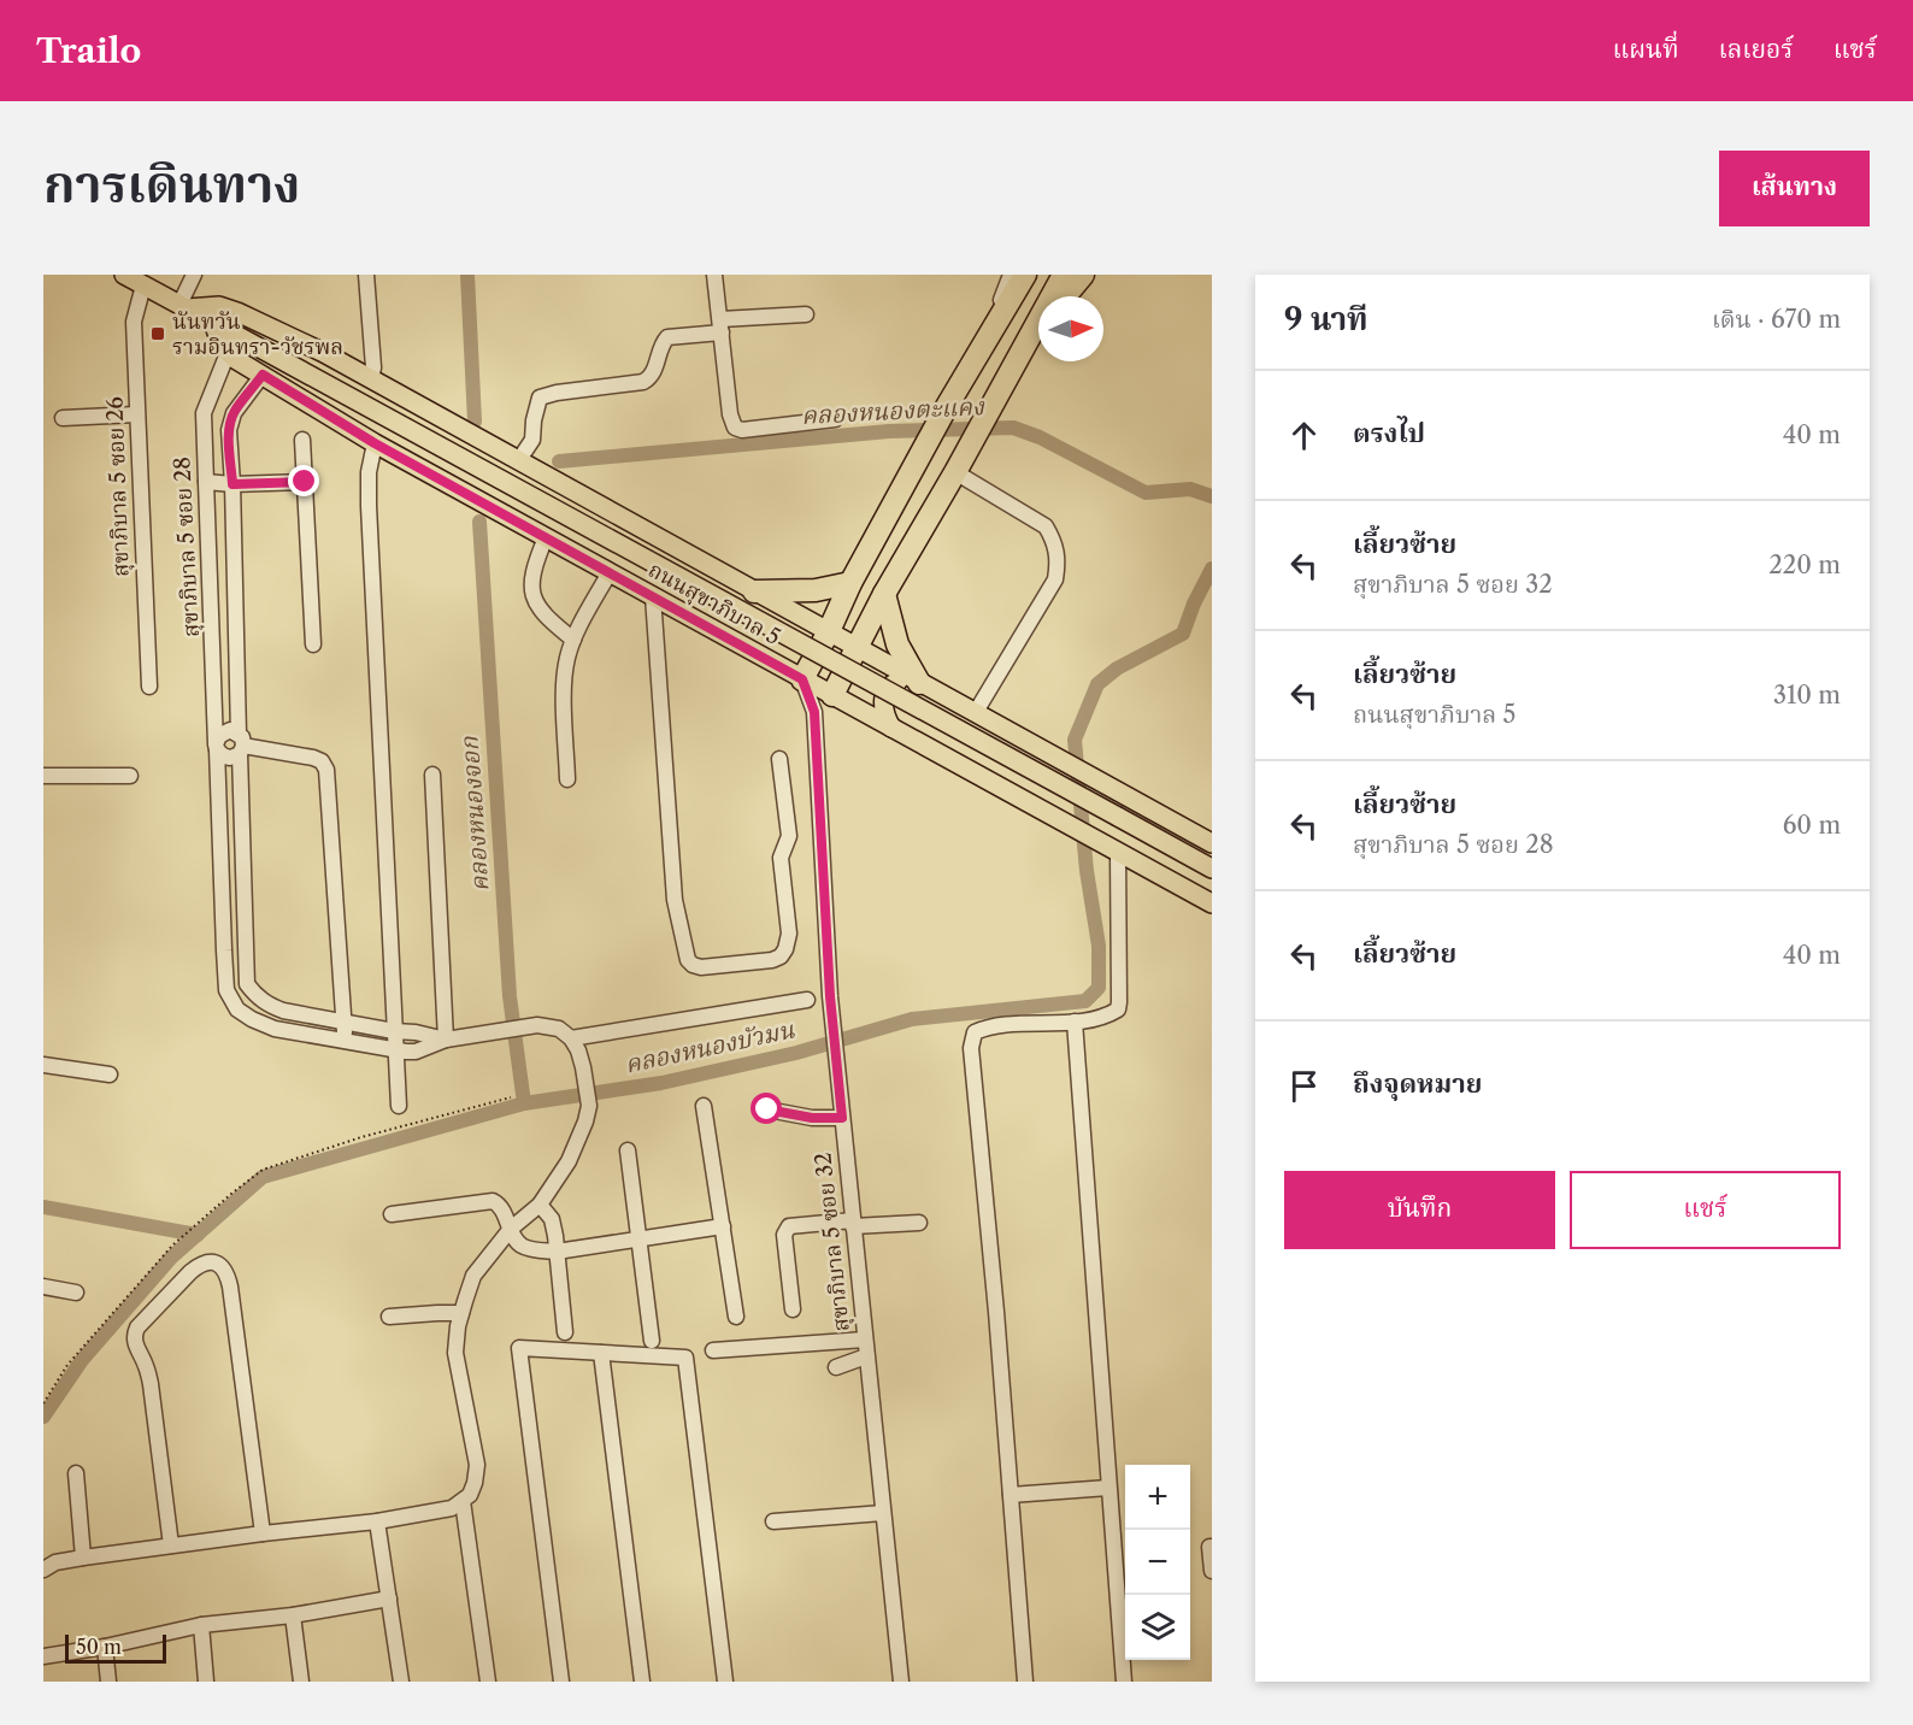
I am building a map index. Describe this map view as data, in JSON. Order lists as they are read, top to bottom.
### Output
{
  "streets": {
    "main road": ["ถนนสุขาภิบาล 5"],
    "street": ["สุขาภิบาล 5 ซอย 26", "สุขาภิบาล 5 ซอย 28", "สุขาภิบาล 5 ซอย 32"]
  },
  "crossings": [
    ["สุขาภิบาล 5 ซอย 26", "ถนนสุขาภิบาล 5"],
    ["สุขาภิบาล 5 ซอย 28", "ถนนสุขาภิบาล 5"],
    ["ถนนสุขาภิบาล 5", "สุขาภิบาล 5 ซอย 32"]
  ],
  "water": ["คลองหนองตะแคง", "คลองหนองจอก", "คลองหนองบัวมน"],
  "places": {
    "transit": ["นันทวัน รามอินทรา-วัชรพล"]
  },
  "scale_bar": "50 m",
  "north": "right",
  "page": {
    "header": "Trailo",
    "nav": ["แผนที่", "เลเยอร์", "แชร์"],
    "title": "การเดินทาง",
    "buttons": [
      "เส้นทาง",
      ["บันทึก", "แชร์"]
    ],
    "heading": ["9 นาที", "เดิน · 670 m"],
    "list": [
      ["ตรงไป", "40 m"],
      ["เลี้ยวซ้าย", "สุขาภิบาล 5 ซอย 32", "220 m"],
      ["เลี้ยวซ้าย", "ถนนสุขาภิบาล 5", "310 m"],
      ["เลี้ยวซ้าย", "สุขาภิบาล 5 ซอย 28", "60 m"],
      ["เลี้ยวซ้าย", "40 m"],
      "ถึงจุดหมาย"
    ],
    "map_buttons": ["+", "−"],
    "scale": "50 m"
  }
}
